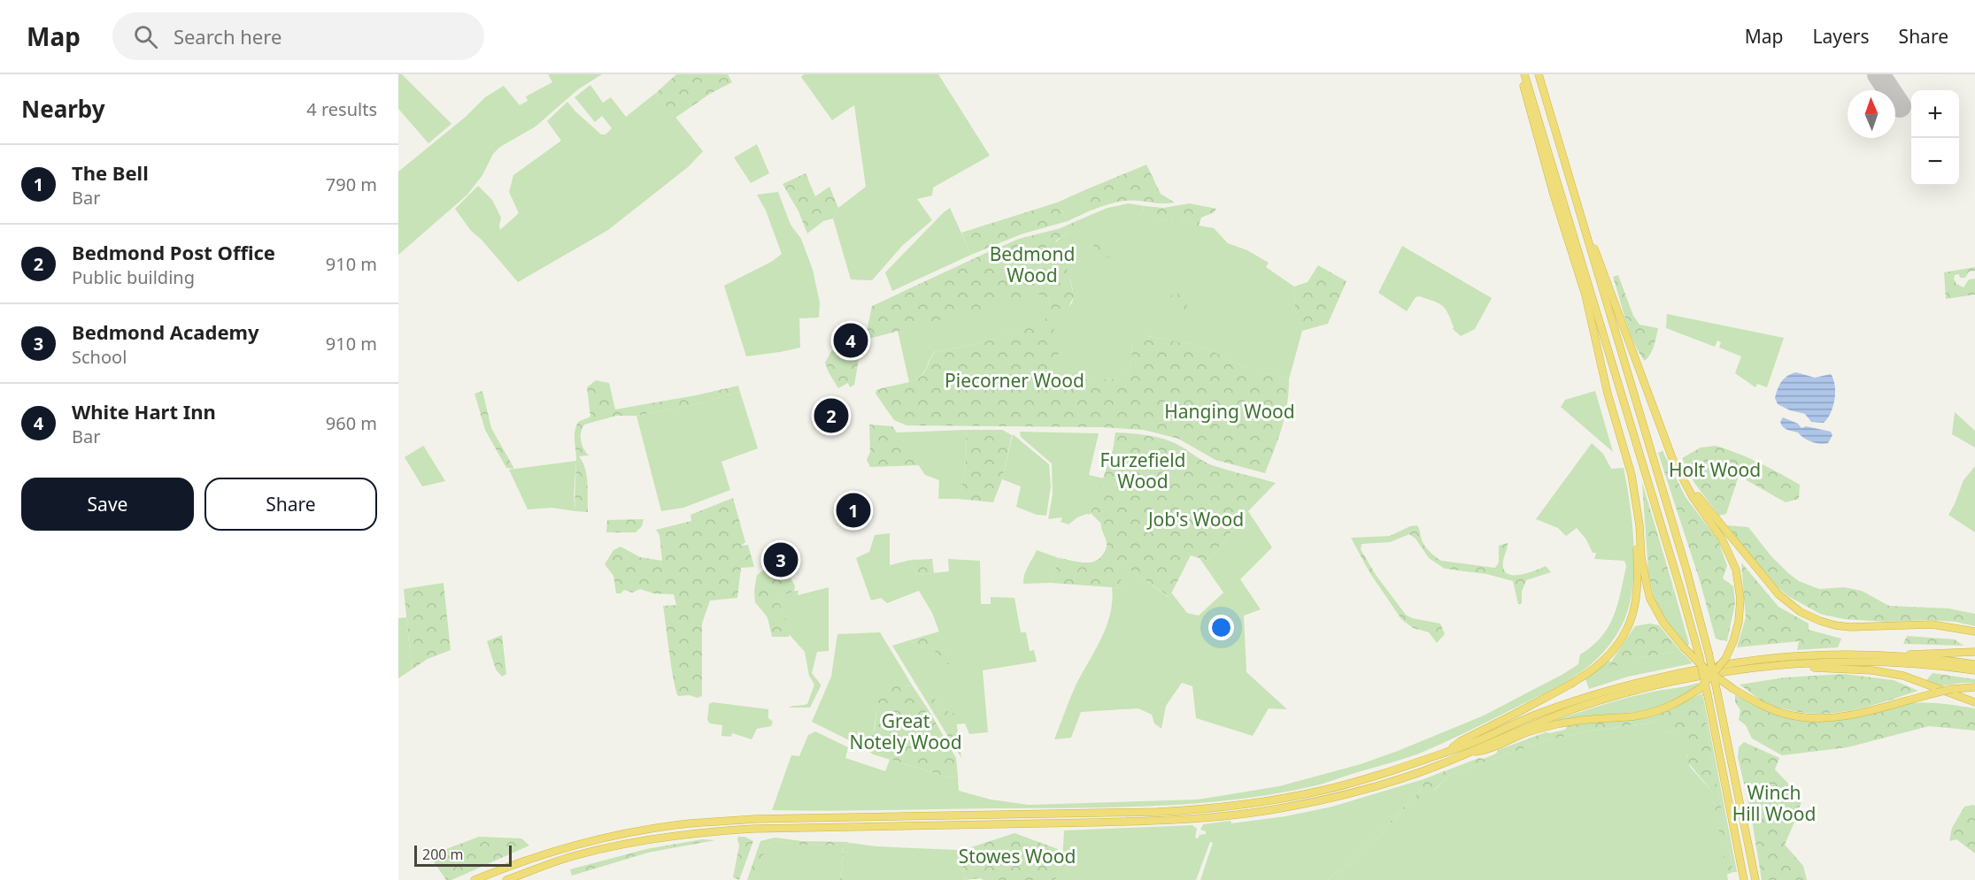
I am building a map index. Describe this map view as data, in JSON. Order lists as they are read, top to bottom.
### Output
{
  "parks": [
    "Bedmond Wood",
    "Piecorner Wood",
    "Hanging Wood",
    "Furzefield Wood",
    "Holt Wood",
    "Job's Wood",
    "Great Notely Wood",
    "Winch Hill Wood",
    "Stowes Wood"
  ],
  "scale_bar": "200 m",
  "north": "top",
  "page": {
    "header": "Map",
    "search": "Search here",
    "nav": ["Map", "Layers", "Share"],
    "heading": ["Nearby", "4 results"],
    "map_buttons": ["+", "−"],
    "list": [
      {
        "mark": "1",
        "name": "The Bell",
        "note": "Bar",
        "value": "790 m"
      },
      {
        "mark": "2",
        "name": "Bedmond Post Office",
        "note": "Public building",
        "value": "910 m"
      },
      {
        "mark": "3",
        "name": "Bedmond Academy",
        "note": "School",
        "value": "910 m"
      },
      {
        "mark": "4",
        "name": "White Hart Inn",
        "note": "Bar",
        "value": "960 m"
      }
    ],
    "pins": [
      "4",
      "2",
      "1",
      "3"
    ],
    "buttons": ["Save", "Share"],
    "scale": "200 m"
  }
}
